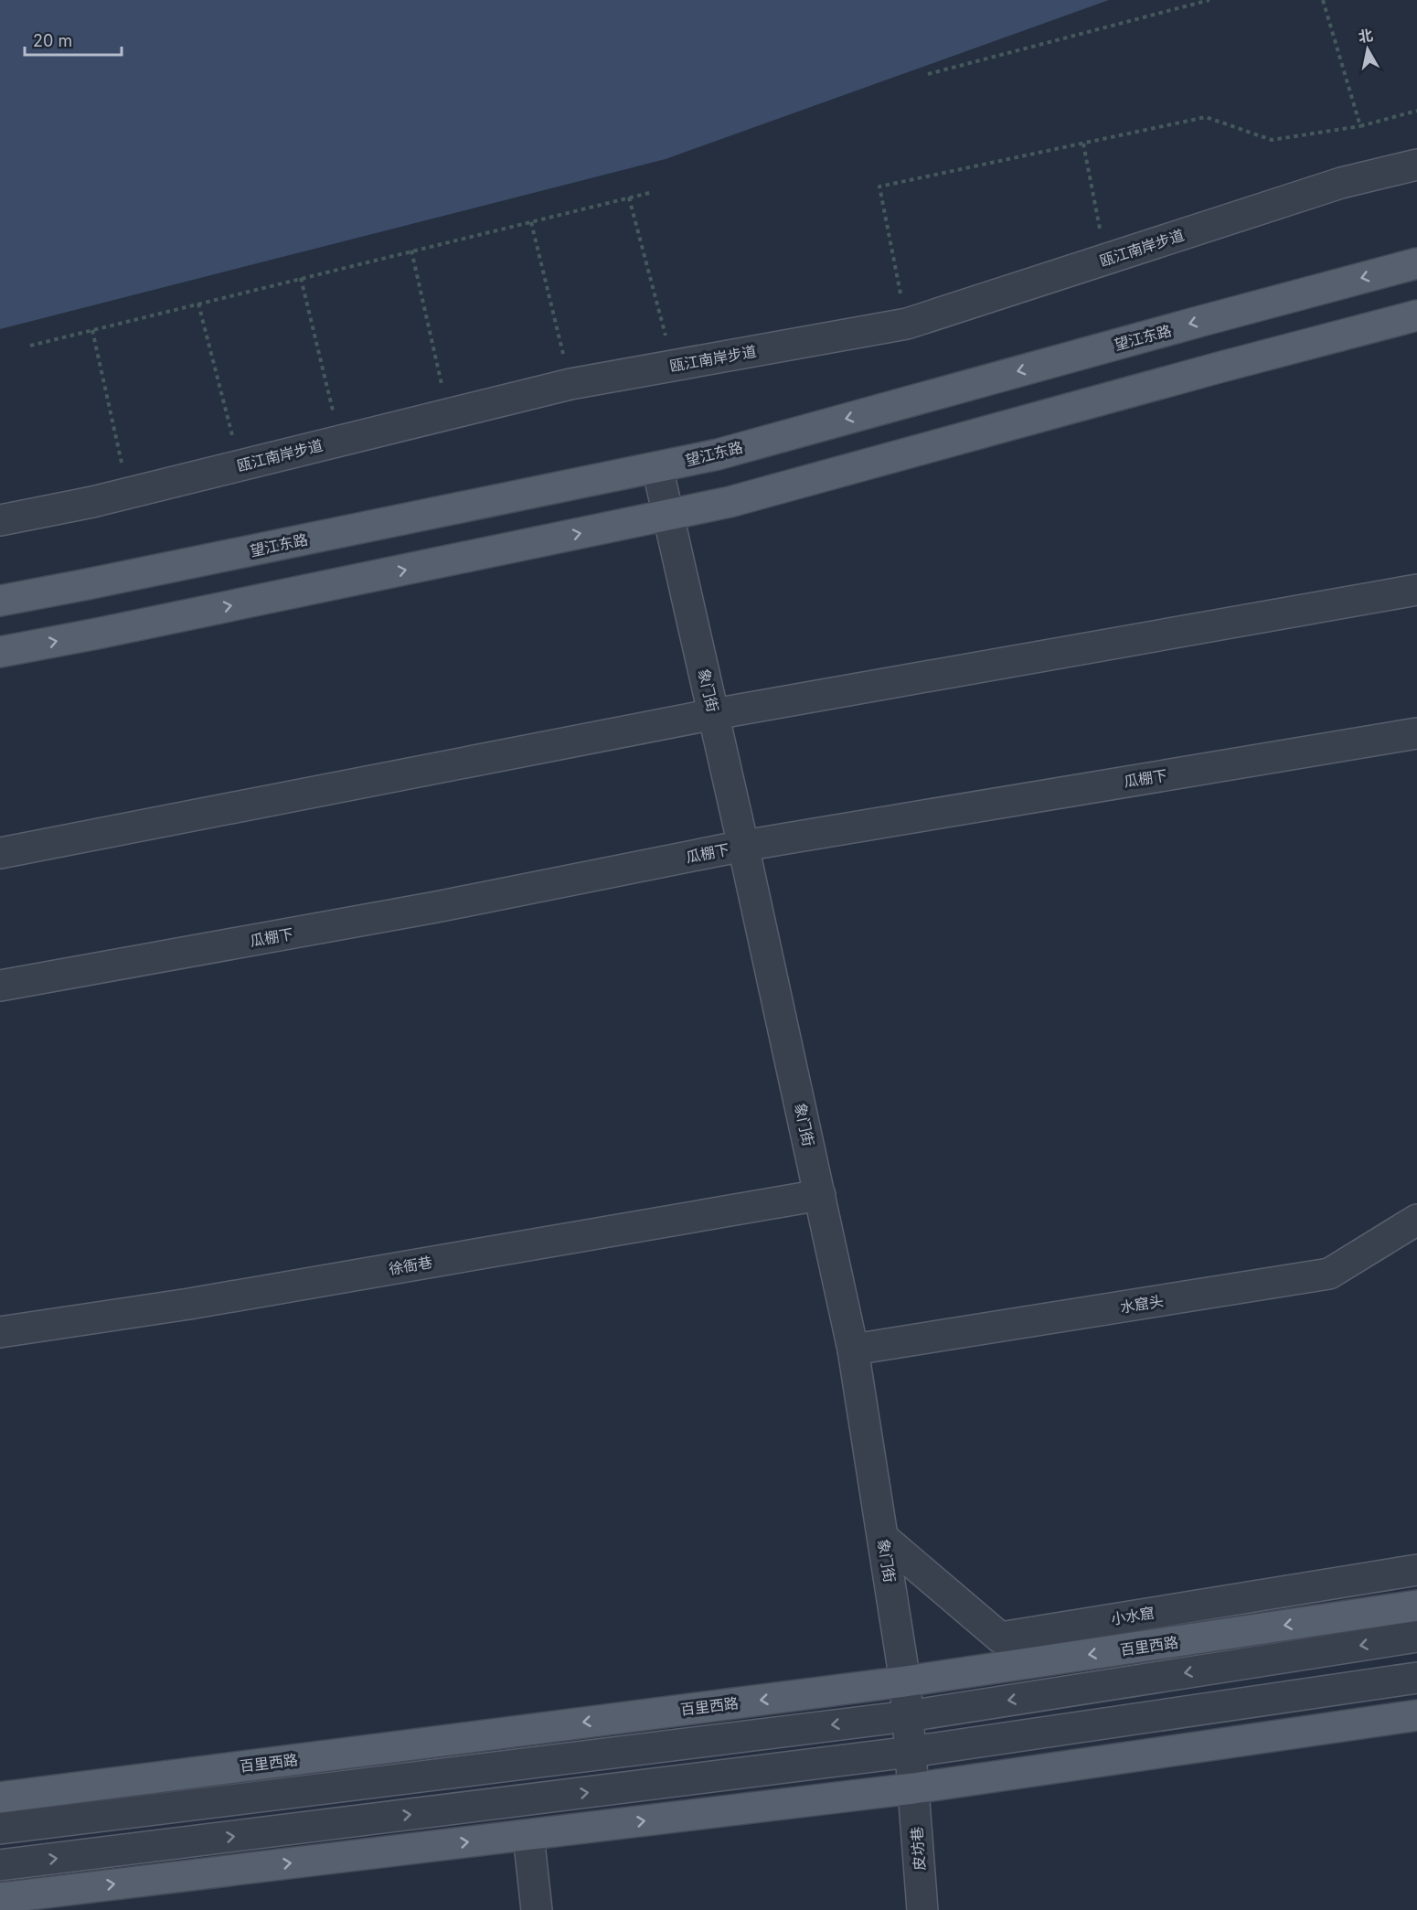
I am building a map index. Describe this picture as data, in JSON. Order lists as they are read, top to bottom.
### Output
{
  "streets": {
    "main road": ["望江东路", "百里西路"],
    "street": [
      "瓯江南岸步道",
      "象门街",
      "瓜棚下",
      "徐衙巷",
      "水窟头",
      "小水窟",
      "皮坊巷"
    ]
  },
  "crossings": [
    ["望江东路", "象门街"],
    ["象门街", "瓜棚下"],
    ["象门街", "徐衙巷"],
    ["象门街", "水窟头"],
    ["象门街", "小水窟"],
    ["象门街", "百里西路"],
    ["象门街", "皮坊巷"]
  ],
  "scale_bar": "20 m",
  "north": "top"
}
